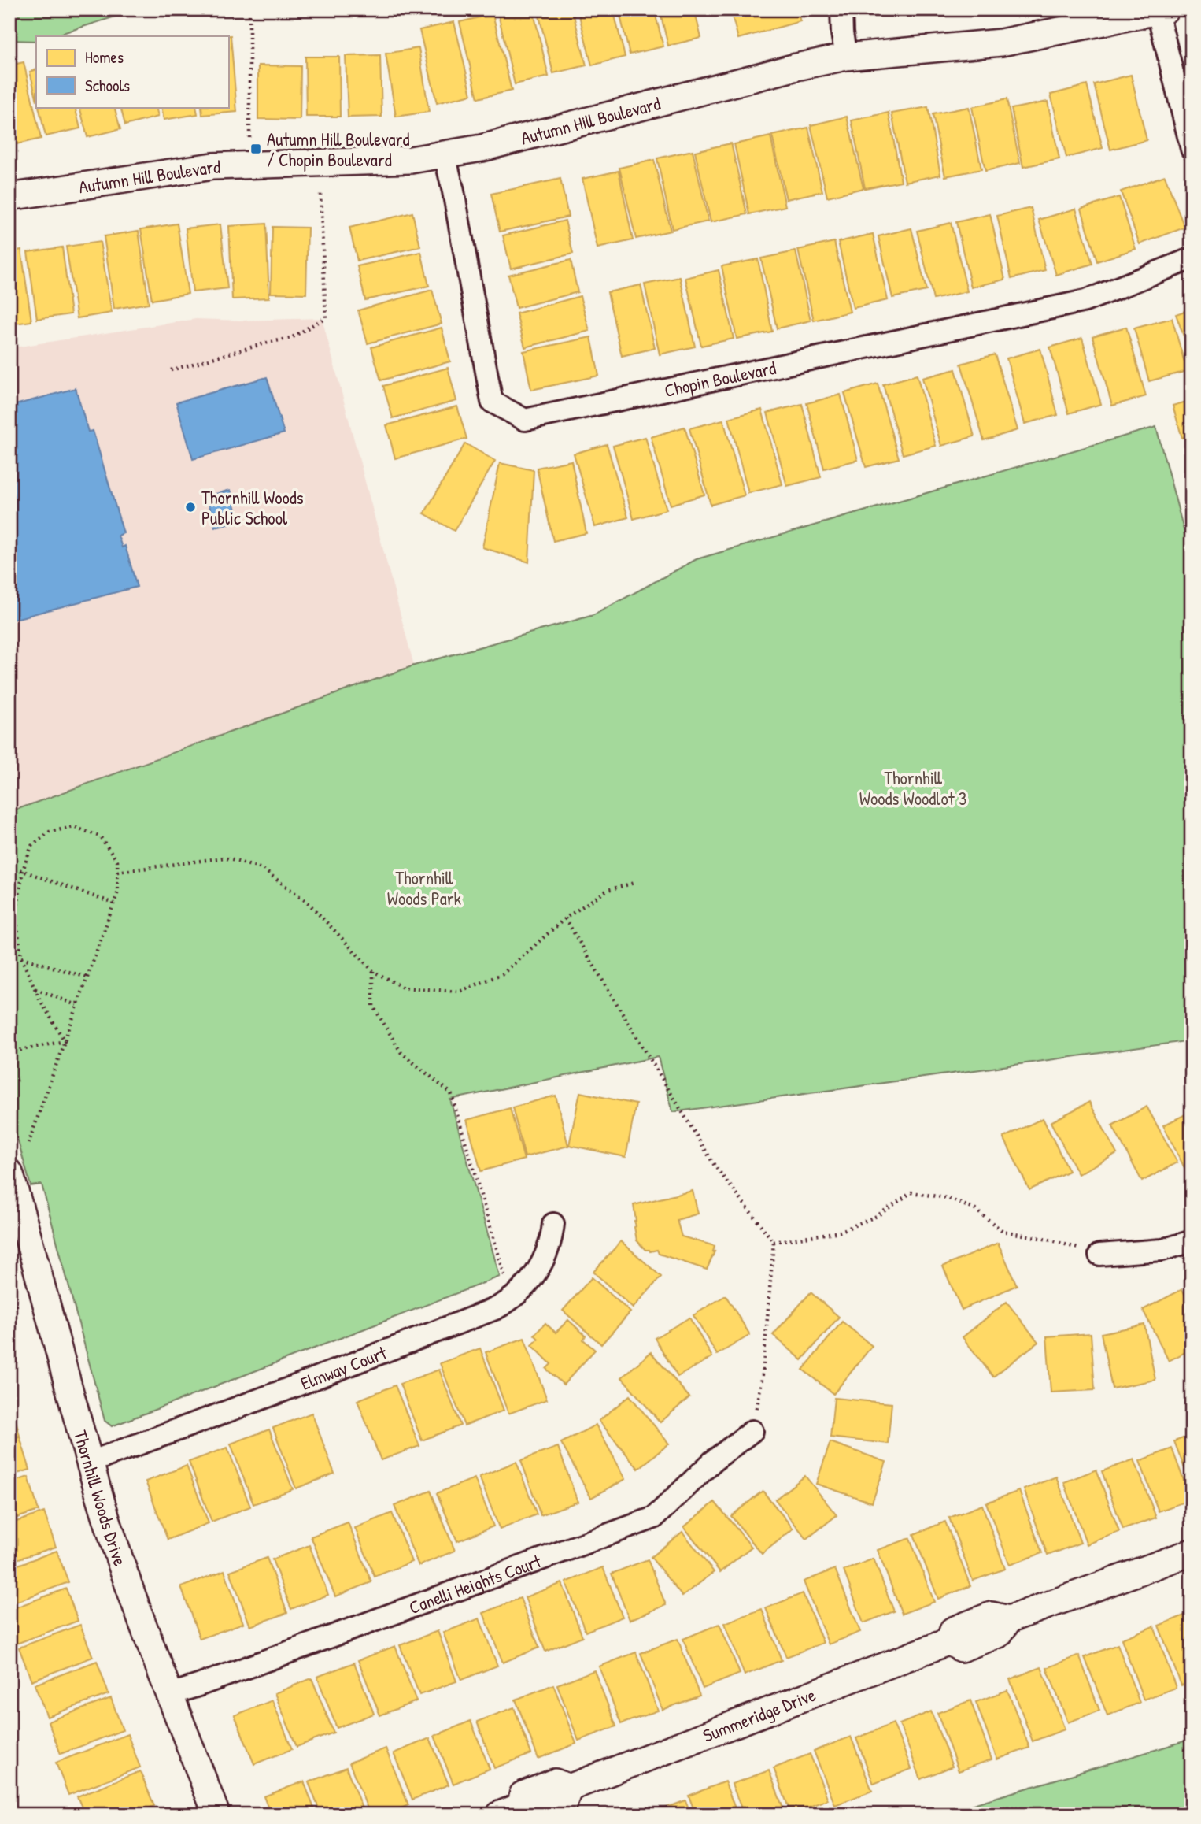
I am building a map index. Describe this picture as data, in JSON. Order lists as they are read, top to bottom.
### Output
{
  "streets": {
    "street": [
      "Autumn Hill Boulevard",
      "Chopin Boulevard",
      "Elmway Court",
      "Thornhill Woods Drive",
      "Canelli Heights Court",
      "Summeridge Drive"
    ]
  },
  "crossings": [
    ["Autumn Hill Boulevard", "Chopin Boulevard"],
    ["Elmway Court", "Thornhill Woods Drive"],
    ["Thornhill Woods Drive", "Canelli Heights Court"]
  ],
  "parks": ["Thornhill Woods Woodlot 3", "Thornhill Woods Park"],
  "places": {
    "transit": ["Autumn Hill Boulevard / Chopin Boulevard"],
    "other": ["Thornhill Woods Public School"]
  },
  "legend": ["Homes", "Schools"]
}
